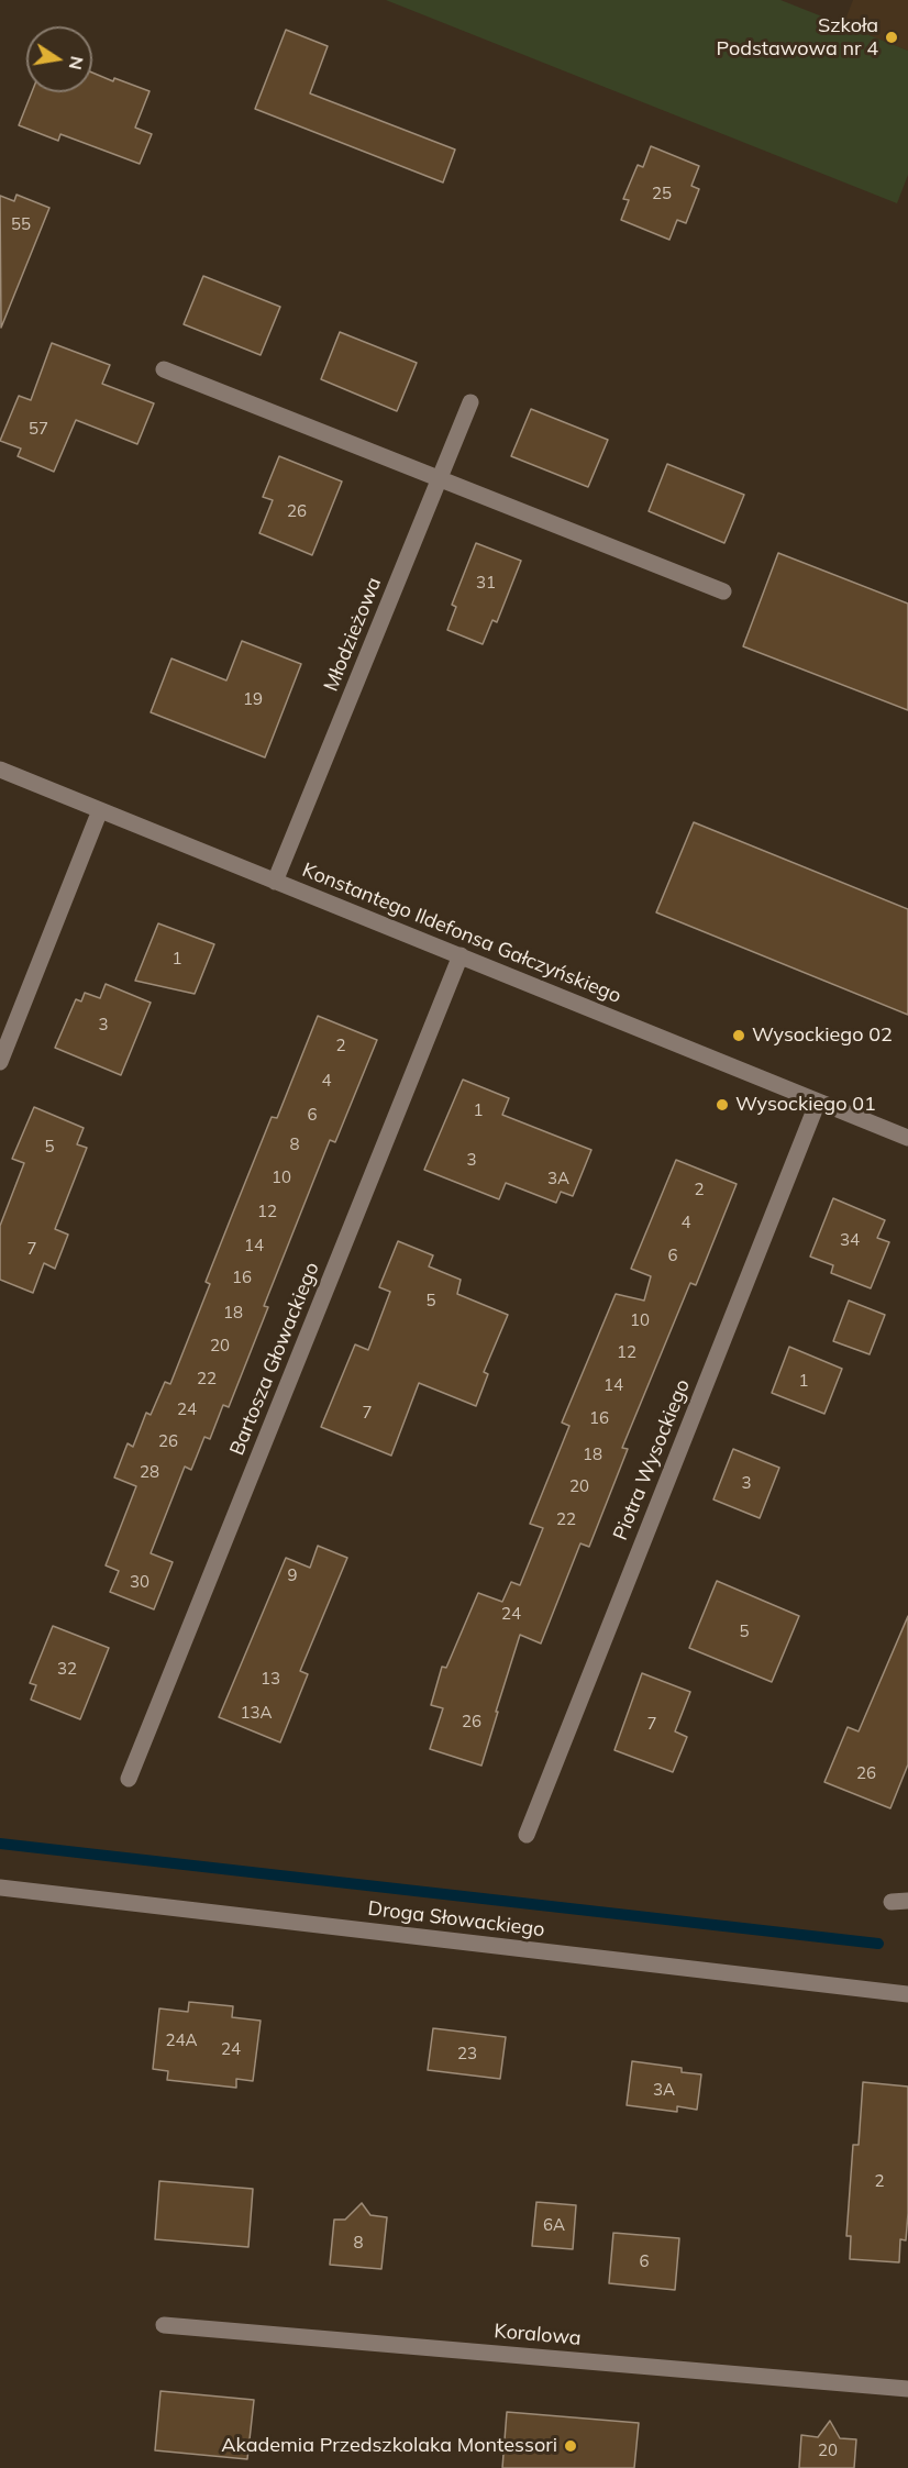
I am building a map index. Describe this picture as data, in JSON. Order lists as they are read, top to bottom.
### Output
{
  "streets": {
    "street": [
      "Młodzieżowa",
      "Konstantego Ildefonsa Gałczyńskiego",
      "Bartosza Głowackiego",
      "Piotra Wysockiego",
      "Droga Słowackiego",
      "Koralowa"
    ]
  },
  "crossings": [
    ["Młodzieżowa", "Konstantego Ildefonsa Gałczyńskiego"],
    ["Konstantego Ildefonsa Gałczyńskiego", "Bartosza Głowackiego"],
    ["Konstantego Ildefonsa Gałczyńskiego", "Piotra Wysockiego"]
  ],
  "places": [
    "Szkoła Podstawowa nr 4",
    "Wysockiego 02",
    "Wysockiego 01",
    "Akademia Przedszkolaka Montessori"
  ],
  "house_numbers": [
    "25",
    "55",
    "57",
    "26",
    "31",
    "19",
    "1",
    "3",
    "2",
    "4",
    "1",
    "6",
    "8",
    "5",
    "3",
    "10",
    "3A",
    "2",
    "12",
    "4",
    "34",
    "14",
    "7",
    "6",
    "16",
    "5",
    "18",
    "10",
    "20",
    "12",
    "22",
    "1",
    "14",
    "24",
    "7",
    "16",
    "26",
    "18",
    "28",
    "3",
    "20",
    "22",
    "9",
    "30",
    "24",
    "5",
    "32",
    "13",
    "13A",
    "26",
    "7",
    "26",
    "24A",
    "24",
    "23",
    "3A",
    "2",
    "6A",
    "8",
    "6",
    "20"
  ],
  "north": "right"
}
